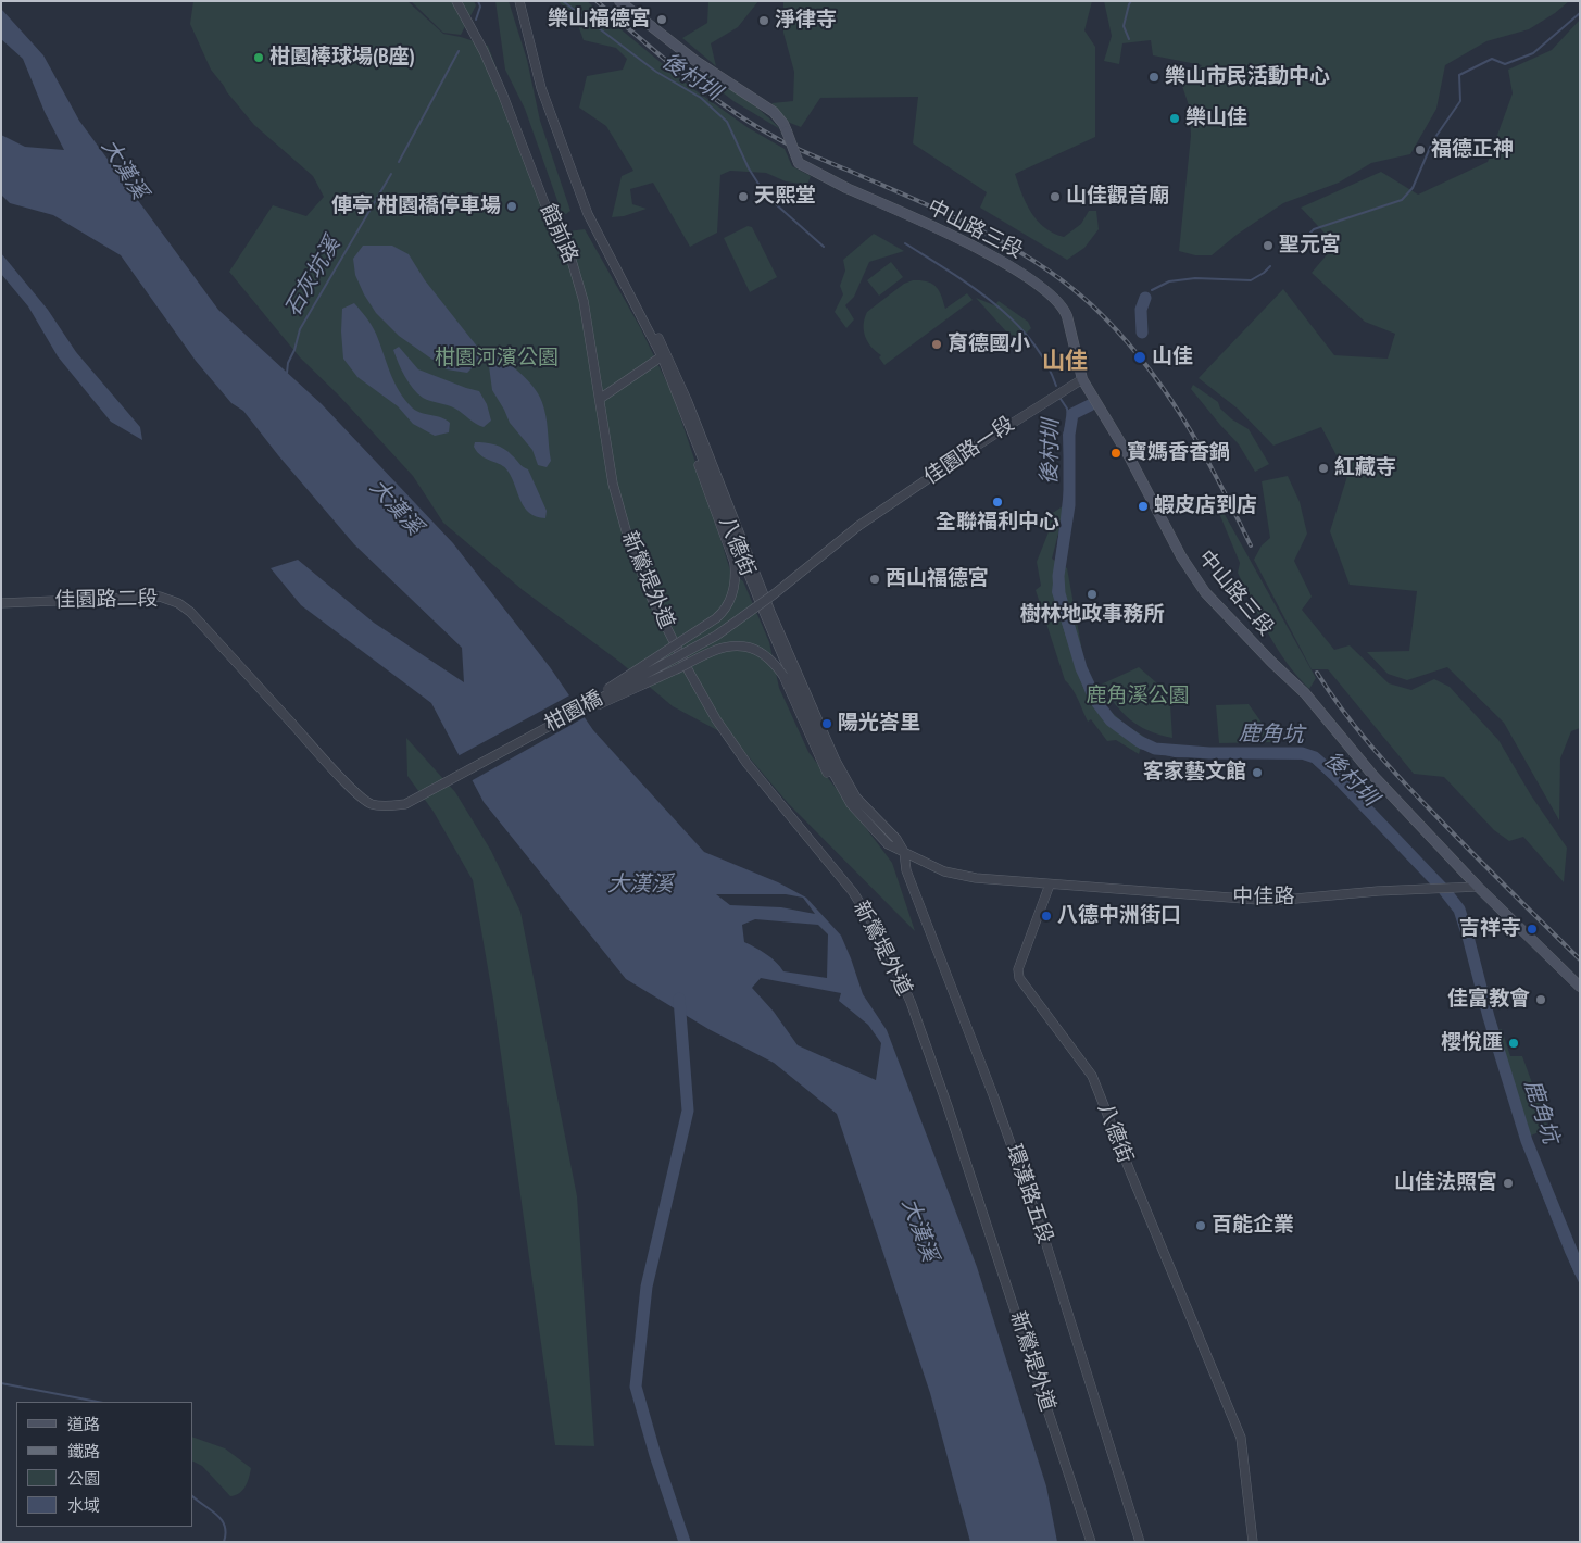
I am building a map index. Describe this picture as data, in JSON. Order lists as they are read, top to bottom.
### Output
{
  "streets": {
    "main road": ["中山路三段"],
    "street": [
      "館前路",
      "佳園路一段",
      "八德街",
      "新鶯堤外道",
      "佳園路二段",
      "柑園橋",
      "中佳路",
      "環漢路五段"
    ]
  },
  "crossings": [
    ["中山路三段", "佳園路一段"],
    ["中山路三段", "中佳路"],
    ["館前路", "新鶯堤外道"],
    ["佳園路一段", "柑園橋"],
    ["八德街", "中佳路"],
    ["八德街", "環漢路五段"],
    ["佳園路二段", "柑園橋"]
  ],
  "districts": ["山佳"],
  "water": [
    "後村圳",
    "大漢溪",
    "石灰坑溪",
    "鹿角坑"
  ],
  "parks": ["柑園河濱公園", "鹿角溪公園"],
  "places": [
    "樂山福德宮",
    "淨律寺",
    "柑園棒球場(B座)",
    "樂山市民活動中心",
    "樂山佳",
    "福德正神",
    "天熙堂",
    "山佳觀音廟",
    "俥亭 柑園橋停車場",
    "聖元宮",
    "育德國小",
    "山佳",
    "寶媽香香鍋",
    "紅藏寺",
    "全聯福利中心",
    "蝦皮店到店",
    "西山福德宮",
    "樹林地政事務所",
    "陽光峇里",
    "客家藝文館",
    "八德中洲街口",
    "吉祥寺",
    "佳富教會",
    "櫻悅匯",
    "山佳法照宮",
    "百能企業"
  ],
  "legend": [
    "道路",
    "鐵路",
    "公園",
    "水域"
  ]
}
